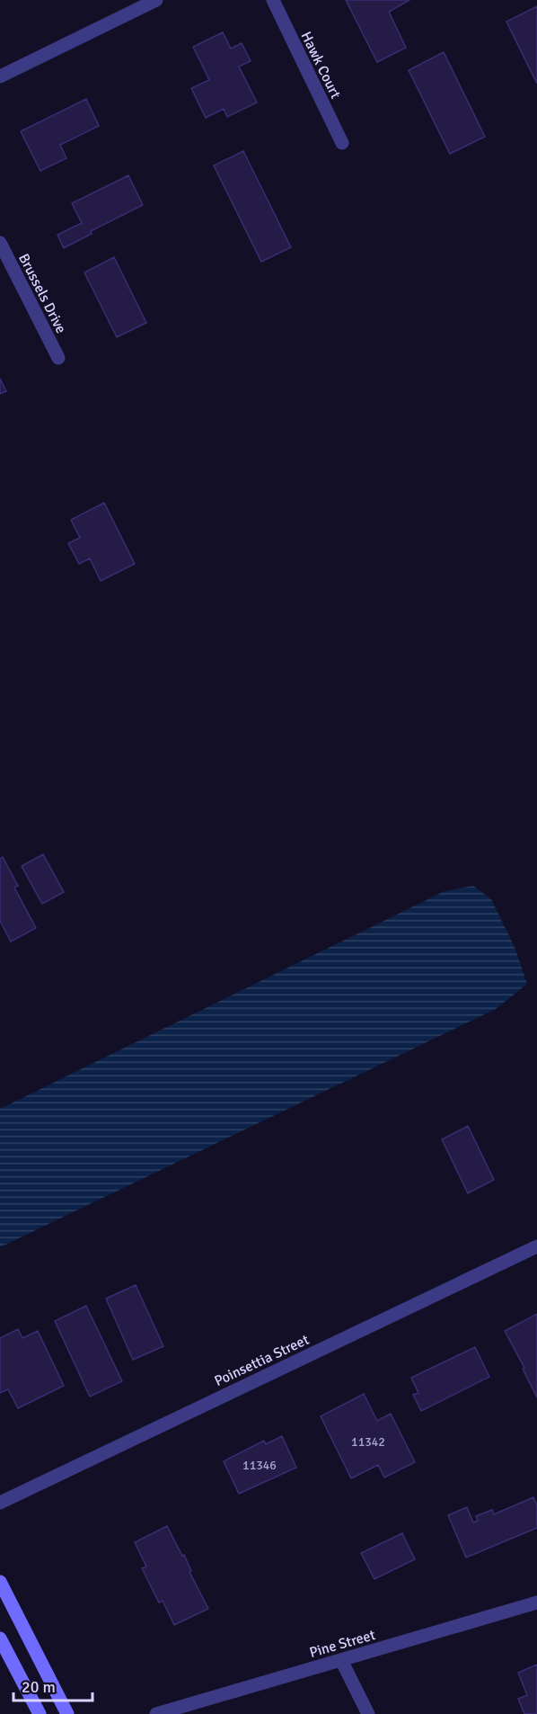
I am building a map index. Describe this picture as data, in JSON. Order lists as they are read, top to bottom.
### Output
{
  "streets": {
    "street": [
      "Hawk Court",
      "Brussels Drive",
      "Poinsettia Street",
      "Pine Street"
    ]
  },
  "house_numbers": ["11342", "11346"],
  "scale_bar": "20 m"
}
